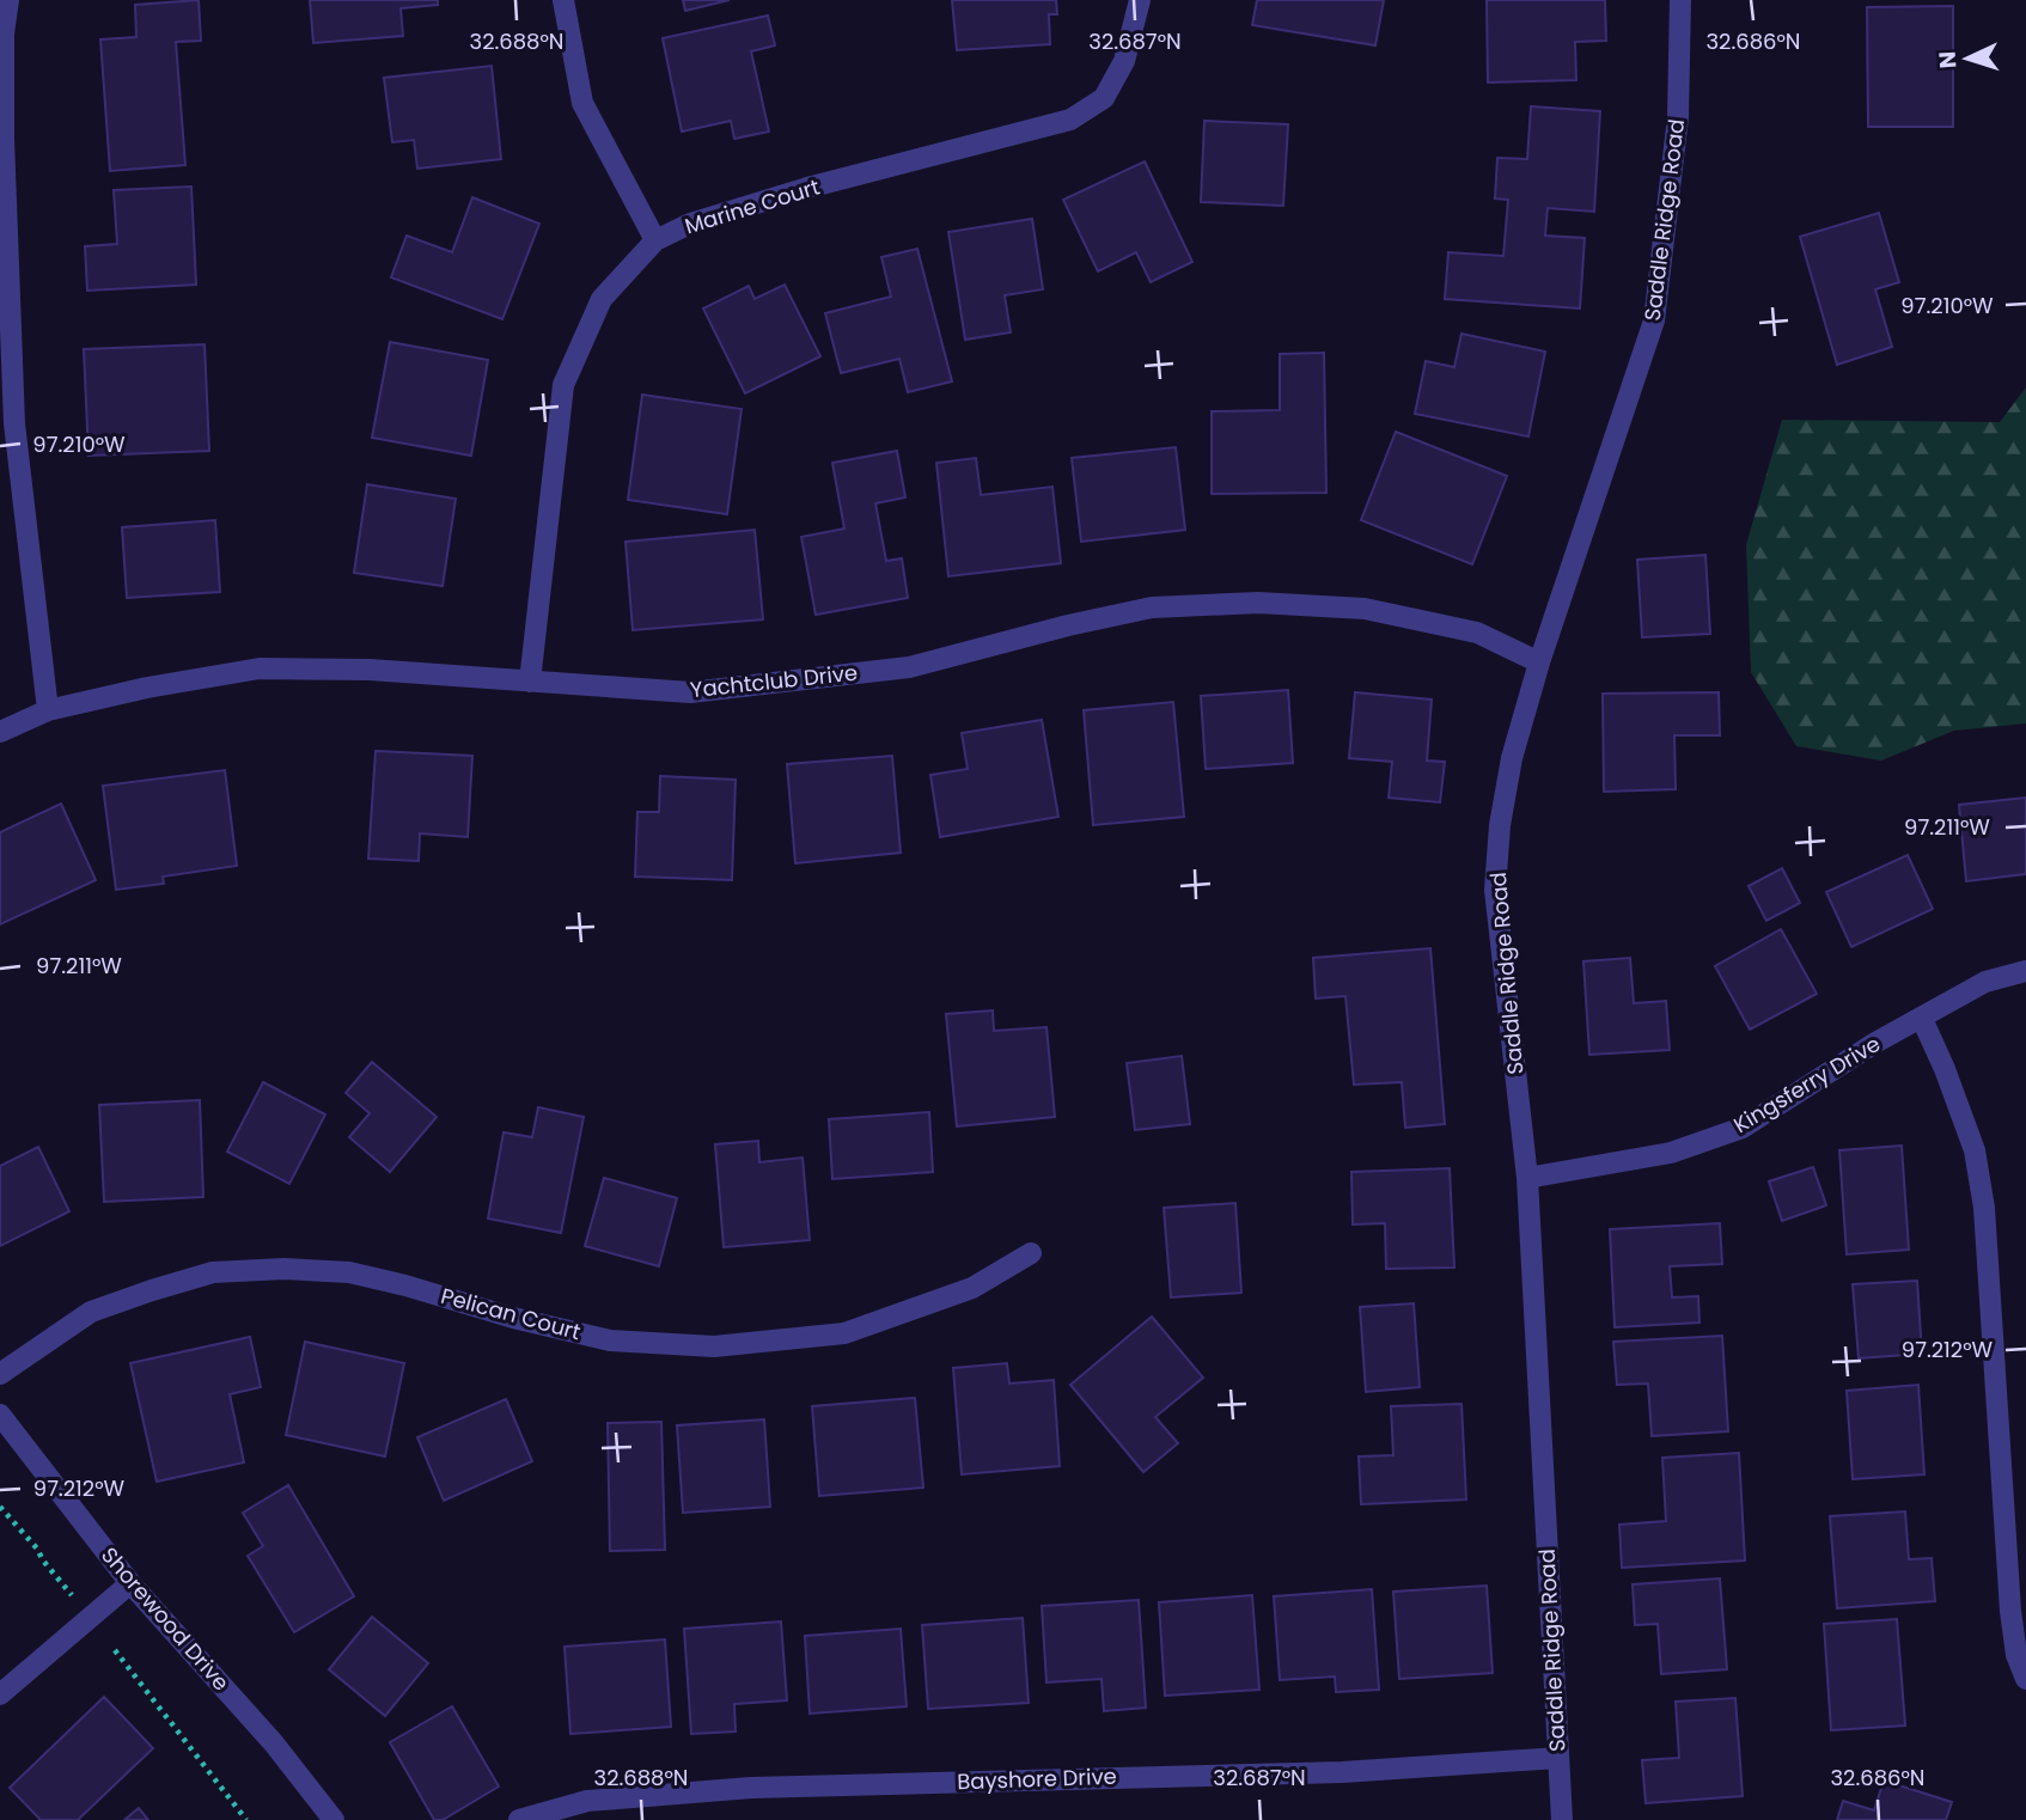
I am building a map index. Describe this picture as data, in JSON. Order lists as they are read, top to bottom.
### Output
{
  "streets": {
    "street": [
      "Marine Court",
      "Saddle Ridge Road",
      "Yachtclub Drive",
      "Kingsferry Drive",
      "Pelican Court",
      "Shorewood Drive",
      "Bayshore Drive"
    ]
  },
  "crossings": [
    ["Marine Court", "Yachtclub Drive"],
    ["Saddle Ridge Road", "Yachtclub Drive"],
    ["Saddle Ridge Road", "Kingsferry Drive"],
    ["Saddle Ridge Road", "Bayshore Drive"]
  ],
  "north": "left",
  "coordinates": [
    "32.688°N",
    "32.687°N",
    "32.686°N",
    "97.210°W",
    "97.211°W",
    "97.212°W"
  ]
}
